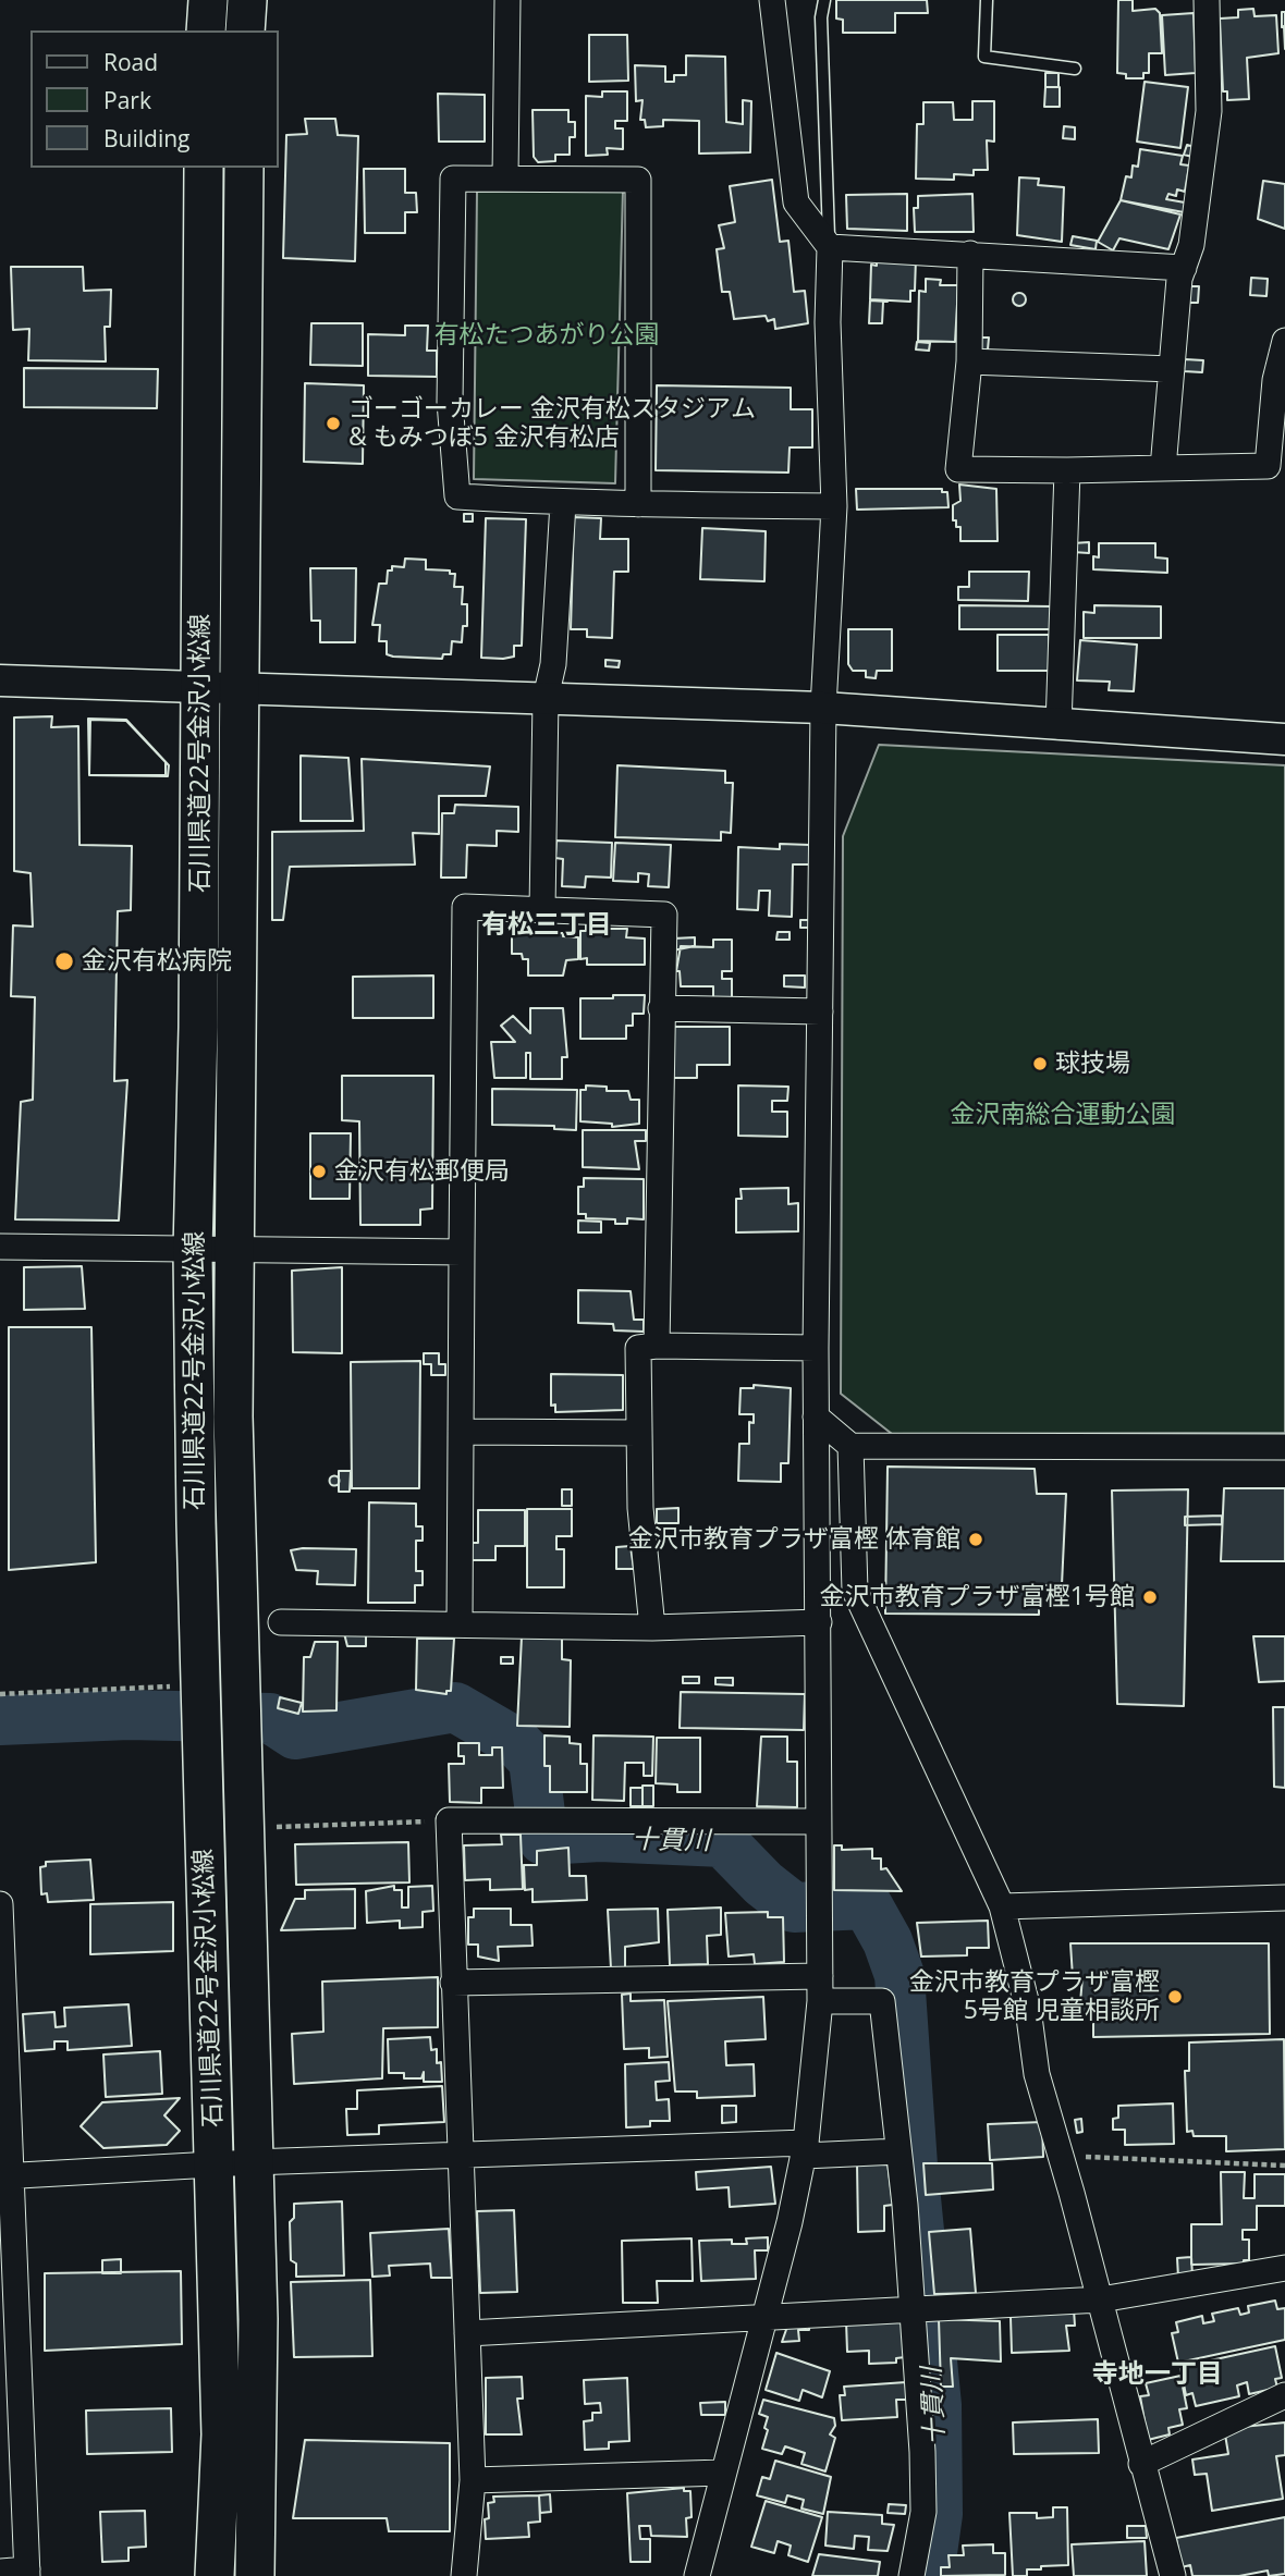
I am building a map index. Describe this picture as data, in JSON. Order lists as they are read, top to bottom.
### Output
{
  "streets": {
    "main road": ["石川県道22号金沢小松線"]
  },
  "districts": ["有松三丁目", "寺地一丁目"],
  "water": ["十貫川"],
  "parks": ["有松たつあがり公園", "金沢南総合運動公園"],
  "places": [
    "ゴーゴーカレー 金沢有松スタジアム & もみつぼ5 金沢有松店",
    "金沢有松病院",
    "球技場",
    "金沢有松郵便局",
    "金沢市教育プラザ富樫 体育館",
    "金沢市教育プラザ富樫1号館",
    "金沢市教育プラザ富樫 5号館 児童相談所"
  ],
  "legend": ["Road", "Park", "Building"]
}
